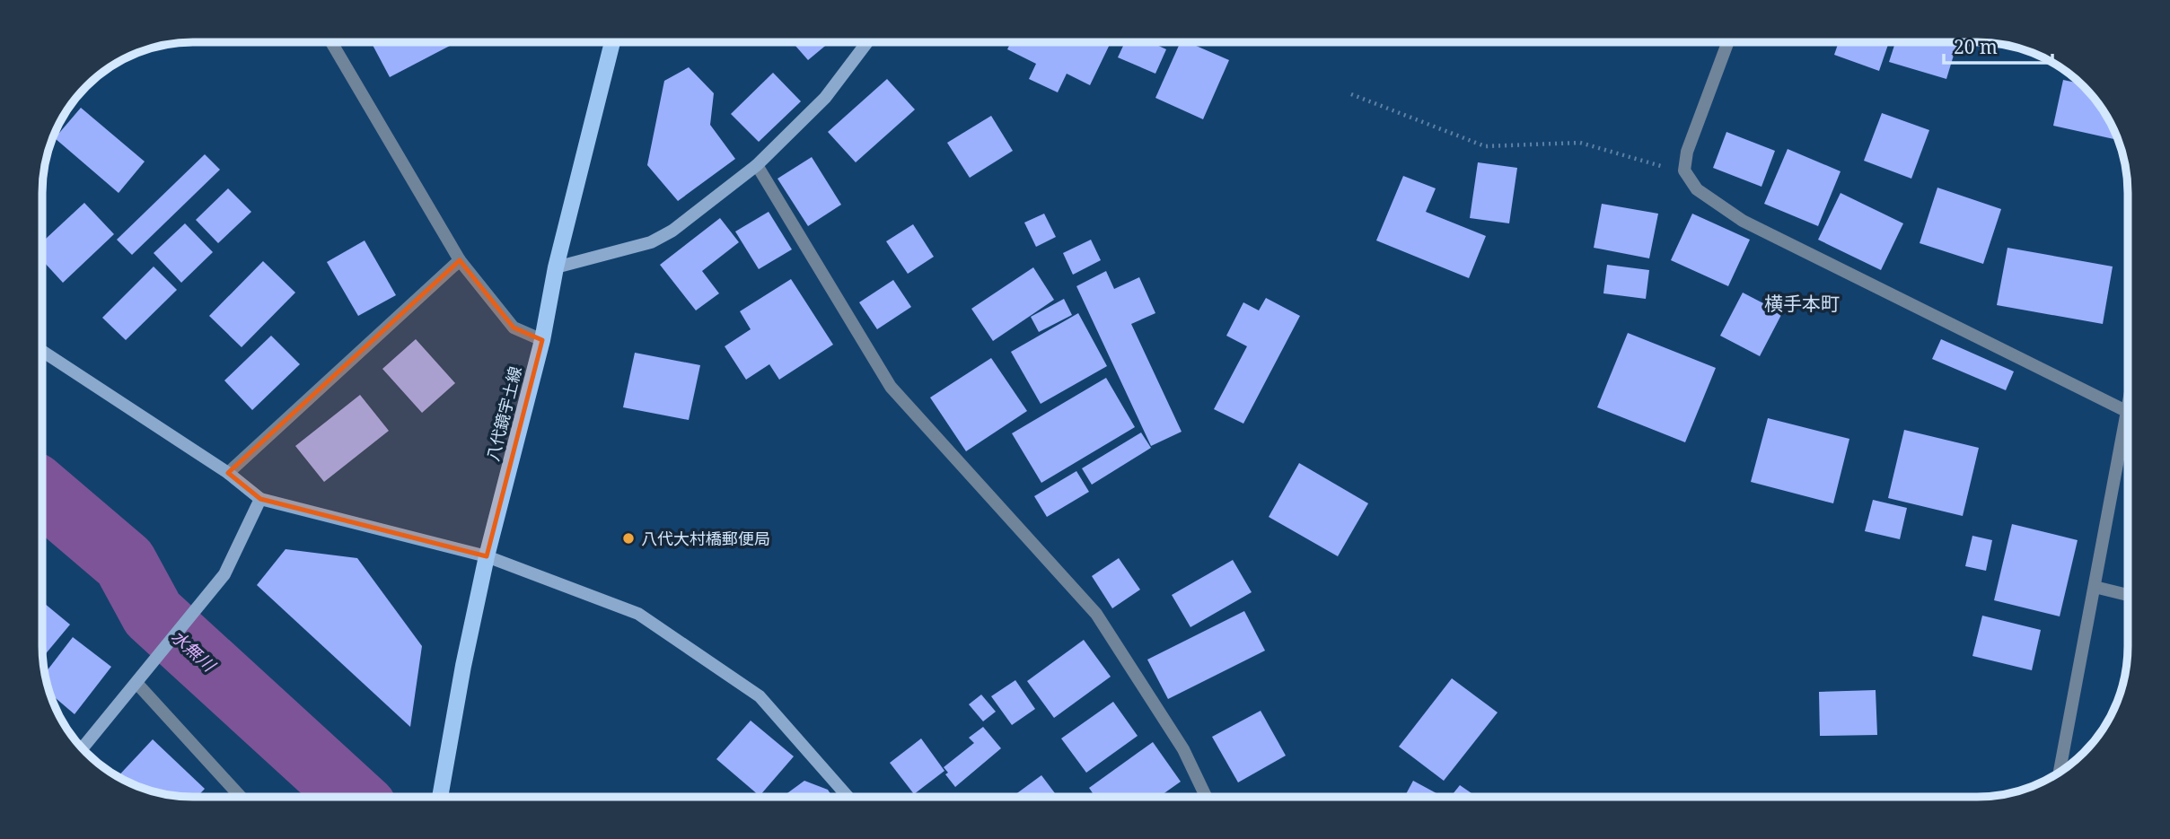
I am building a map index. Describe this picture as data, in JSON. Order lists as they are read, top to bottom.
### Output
{
  "streets": {
    "main road": ["八代鏡宇土線"]
  },
  "districts": ["横手本町"],
  "water": ["水無川"],
  "places": ["八代大村橋郵便局"],
  "scale_bar": "20 m"
}
